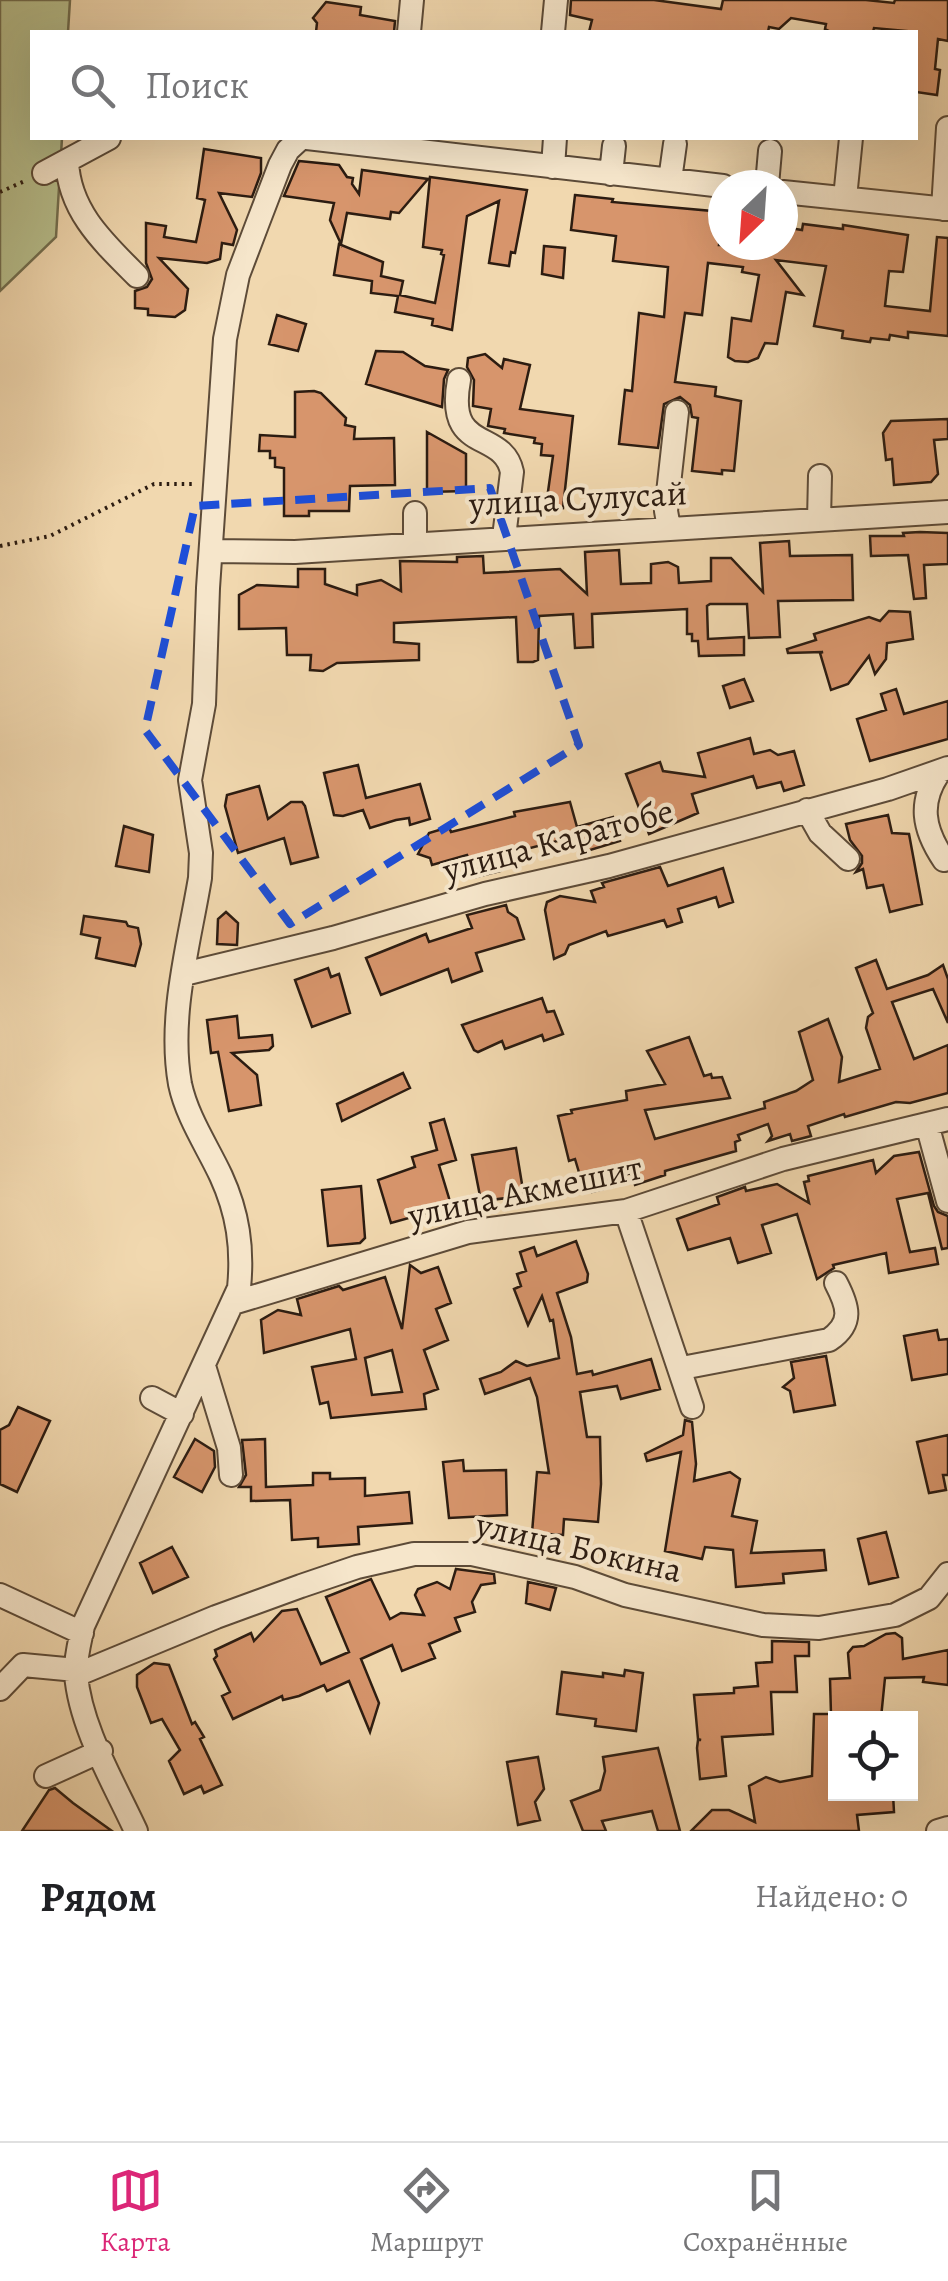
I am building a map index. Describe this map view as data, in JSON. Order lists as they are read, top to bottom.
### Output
{
  "streets": {
    "street": [
      "улица Сулусай",
      "улица Каратобе",
      "улица Акмешит",
      "улица Бокина"
    ]
  },
  "north": "bottom left",
  "page": {
    "search": "Поиск",
    "heading": ["Рядом", "Найдено: 0"],
    "nav": ["Карта", "Маршрут", "Сохранённые"]
  }
}
